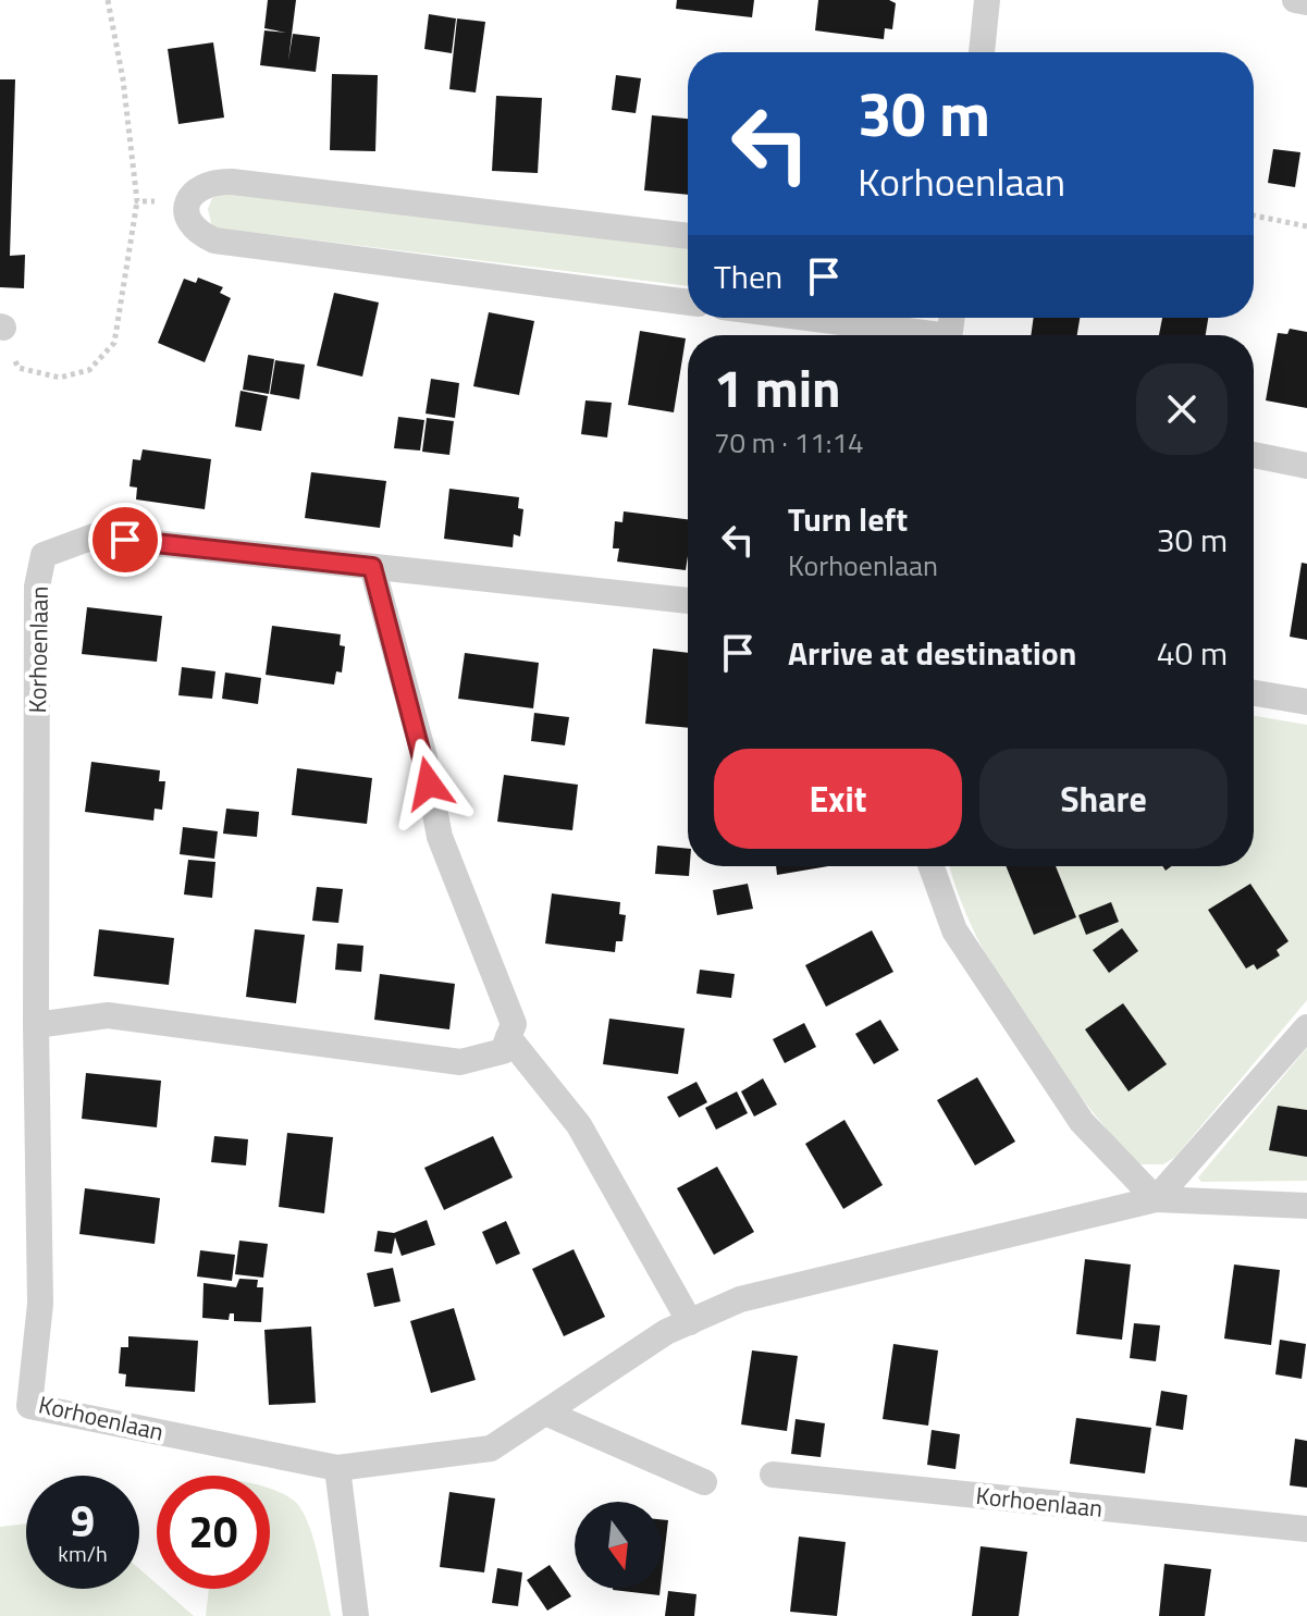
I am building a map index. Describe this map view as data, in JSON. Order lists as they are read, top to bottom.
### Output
{
  "streets": {
    "lane": ["Korhoenlaan"]
  },
  "north": "bottom",
  "page": {
    "turn": ["30 m", "Korhoenlaan"],
    "then": "Then",
    "heading": ["1 min", "70 m · 11:14"],
    "list": [
      {
        "name": "Turn left",
        "note": "Korhoenlaan",
        "value": "30 m"
      },
      {
        "name": "Arrive at destination",
        "value": "40 m"
      }
    ],
    "buttons": ["Exit", "Share"],
    "speed": "9 km/h",
    "limit": "20"
  }
}
